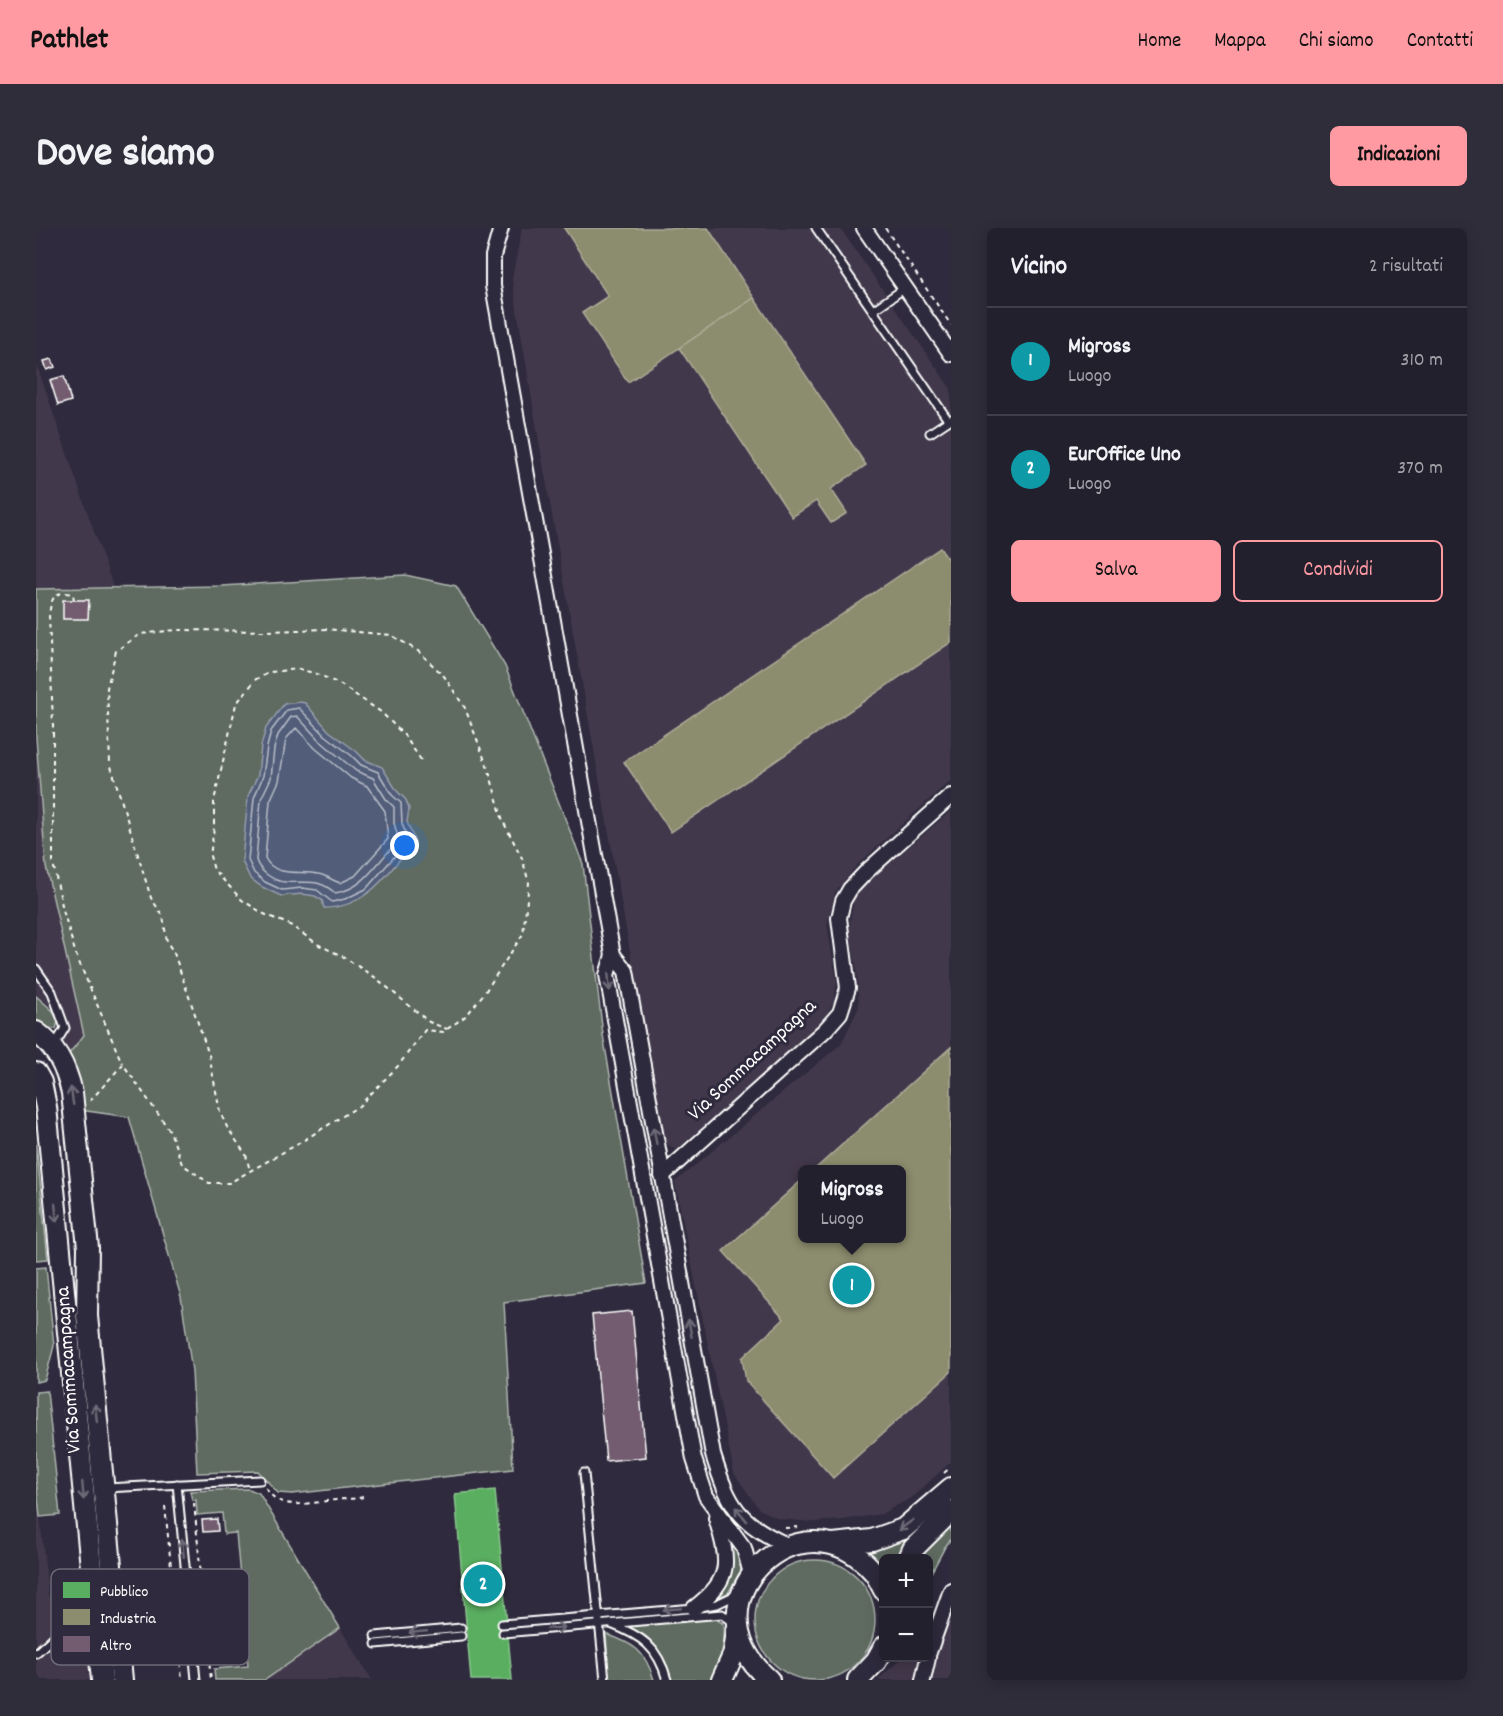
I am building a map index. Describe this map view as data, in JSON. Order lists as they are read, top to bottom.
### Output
{
  "streets": {
    "street": ["Via Sommacampagna"]
  },
  "legend": ["Pubblico", "Industria", "Altro"],
  "page": {
    "header": "Pathlet",
    "nav": [
      "Home",
      "Mappa",
      "Chi siamo",
      "Contatti"
    ],
    "title": "Dove siamo",
    "buttons": [
      "Indicazioni",
      ["Salva", "Condividi"]
    ],
    "heading": ["Vicino", "2 risultati"],
    "list": [
      {
        "mark": "1",
        "name": "Migross",
        "note": "Luogo",
        "value": "310 m"
      },
      {
        "mark": "2",
        "name": "EurOffice Uno",
        "note": "Luogo",
        "value": "370 m"
      }
    ],
    "popup": ["Migross", "Luogo"],
    "pins": ["1", "2"],
    "map_buttons": ["+", "−"]
  }
}
